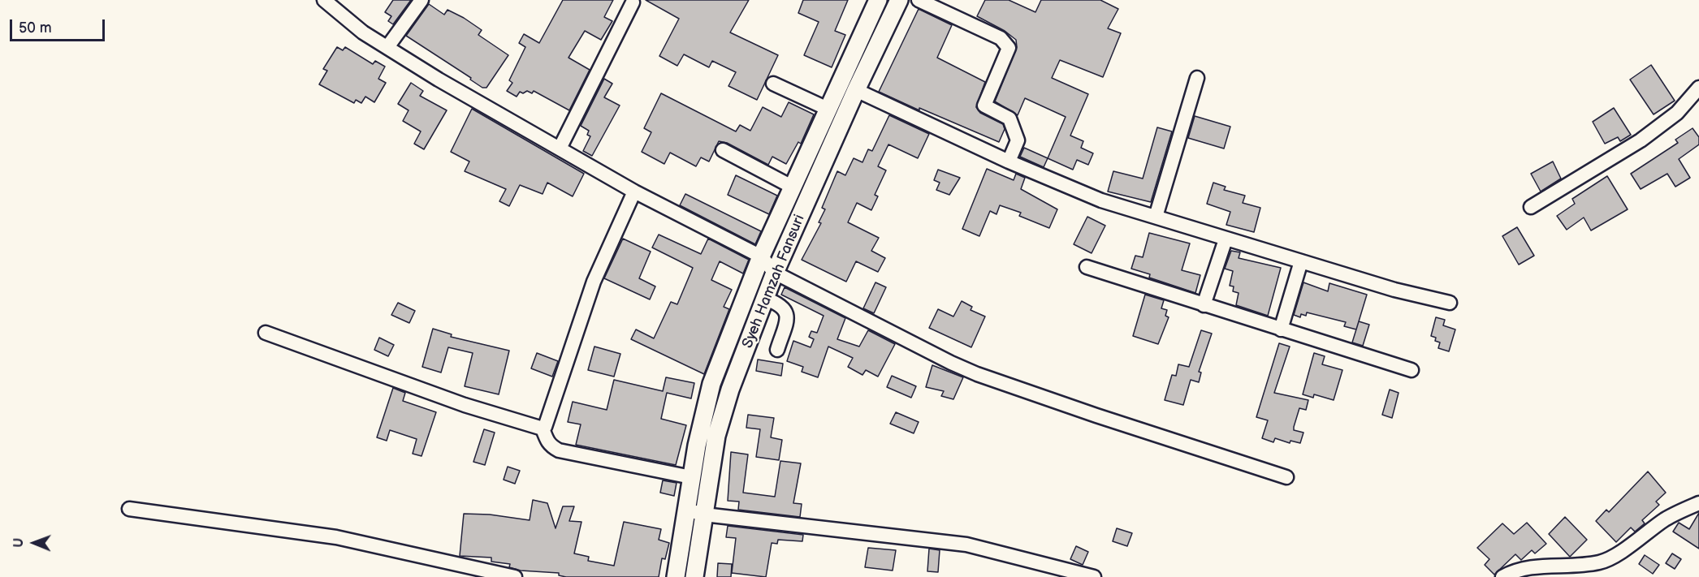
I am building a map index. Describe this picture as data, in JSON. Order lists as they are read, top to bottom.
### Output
{
  "streets": {
    "main road": ["Syeh Hamzah Fansuri"]
  },
  "scale_bar": "50 m",
  "north": "left"
}
